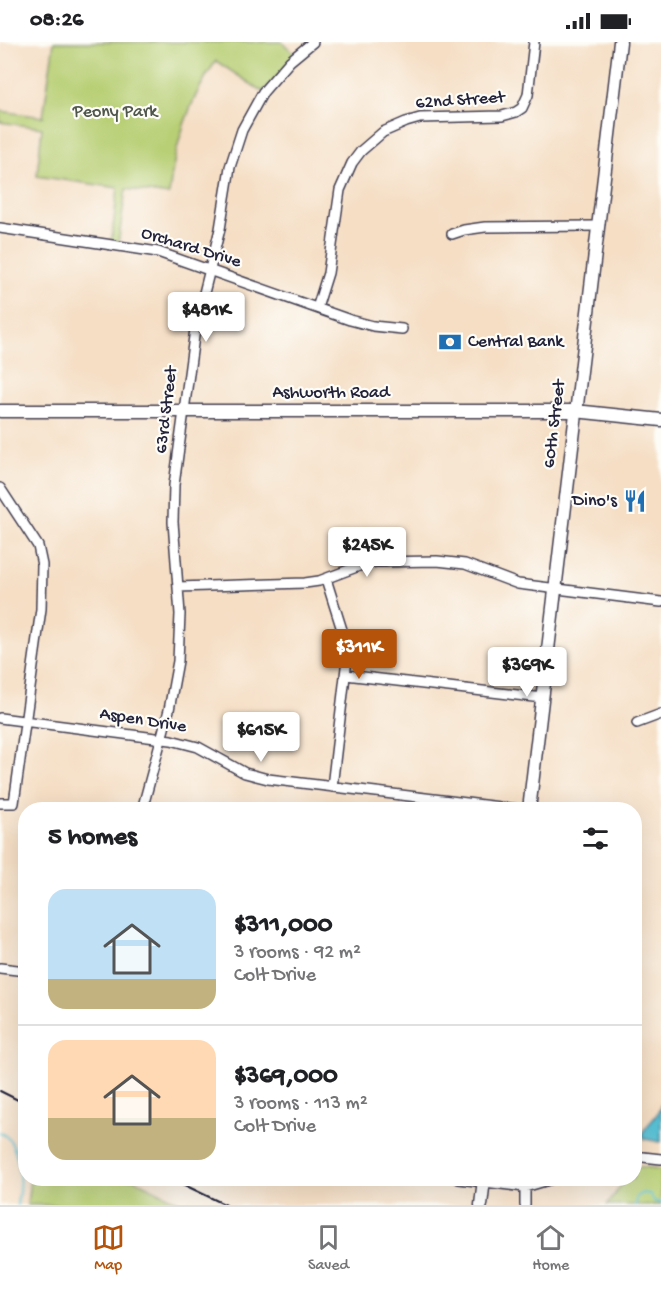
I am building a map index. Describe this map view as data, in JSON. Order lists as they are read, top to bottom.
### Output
{
  "streets": {
    "main road": ["Ashworth Road", "60th Street"],
    "street": [
      "62nd Street",
      "Orchard Drive",
      "63rd Street",
      "Aspen Drive"
    ]
  },
  "crossings": [
    ["62nd Street", "Orchard Drive"],
    ["Orchard Drive", "63rd Street"],
    ["Ashworth Road", "63rd Street"],
    ["Ashworth Road", "60th Street"],
    ["63rd Street", "Aspen Drive"]
  ],
  "parks": ["Peony Park"],
  "places": {
    "bank": ["Central Bank"],
    "restaurant": ["Dino's"]
  },
  "page": {
    "status": "08:26",
    "price": [
      "$481K",
      "$245K",
      "$311K",
      "$369K",
      "$615K"
    ],
    "heading": "5 homes",
    "list": [
      {
        "name": "$311,000",
        "note": "3 rooms · 92 m² · Colt Drive"
      },
      {
        "name": "$369,000",
        "note": "3 rooms · 113 m² · Colt Drive"
      }
    ],
    "tabs": ["Map", "Saved", "Home"]
  }
}
